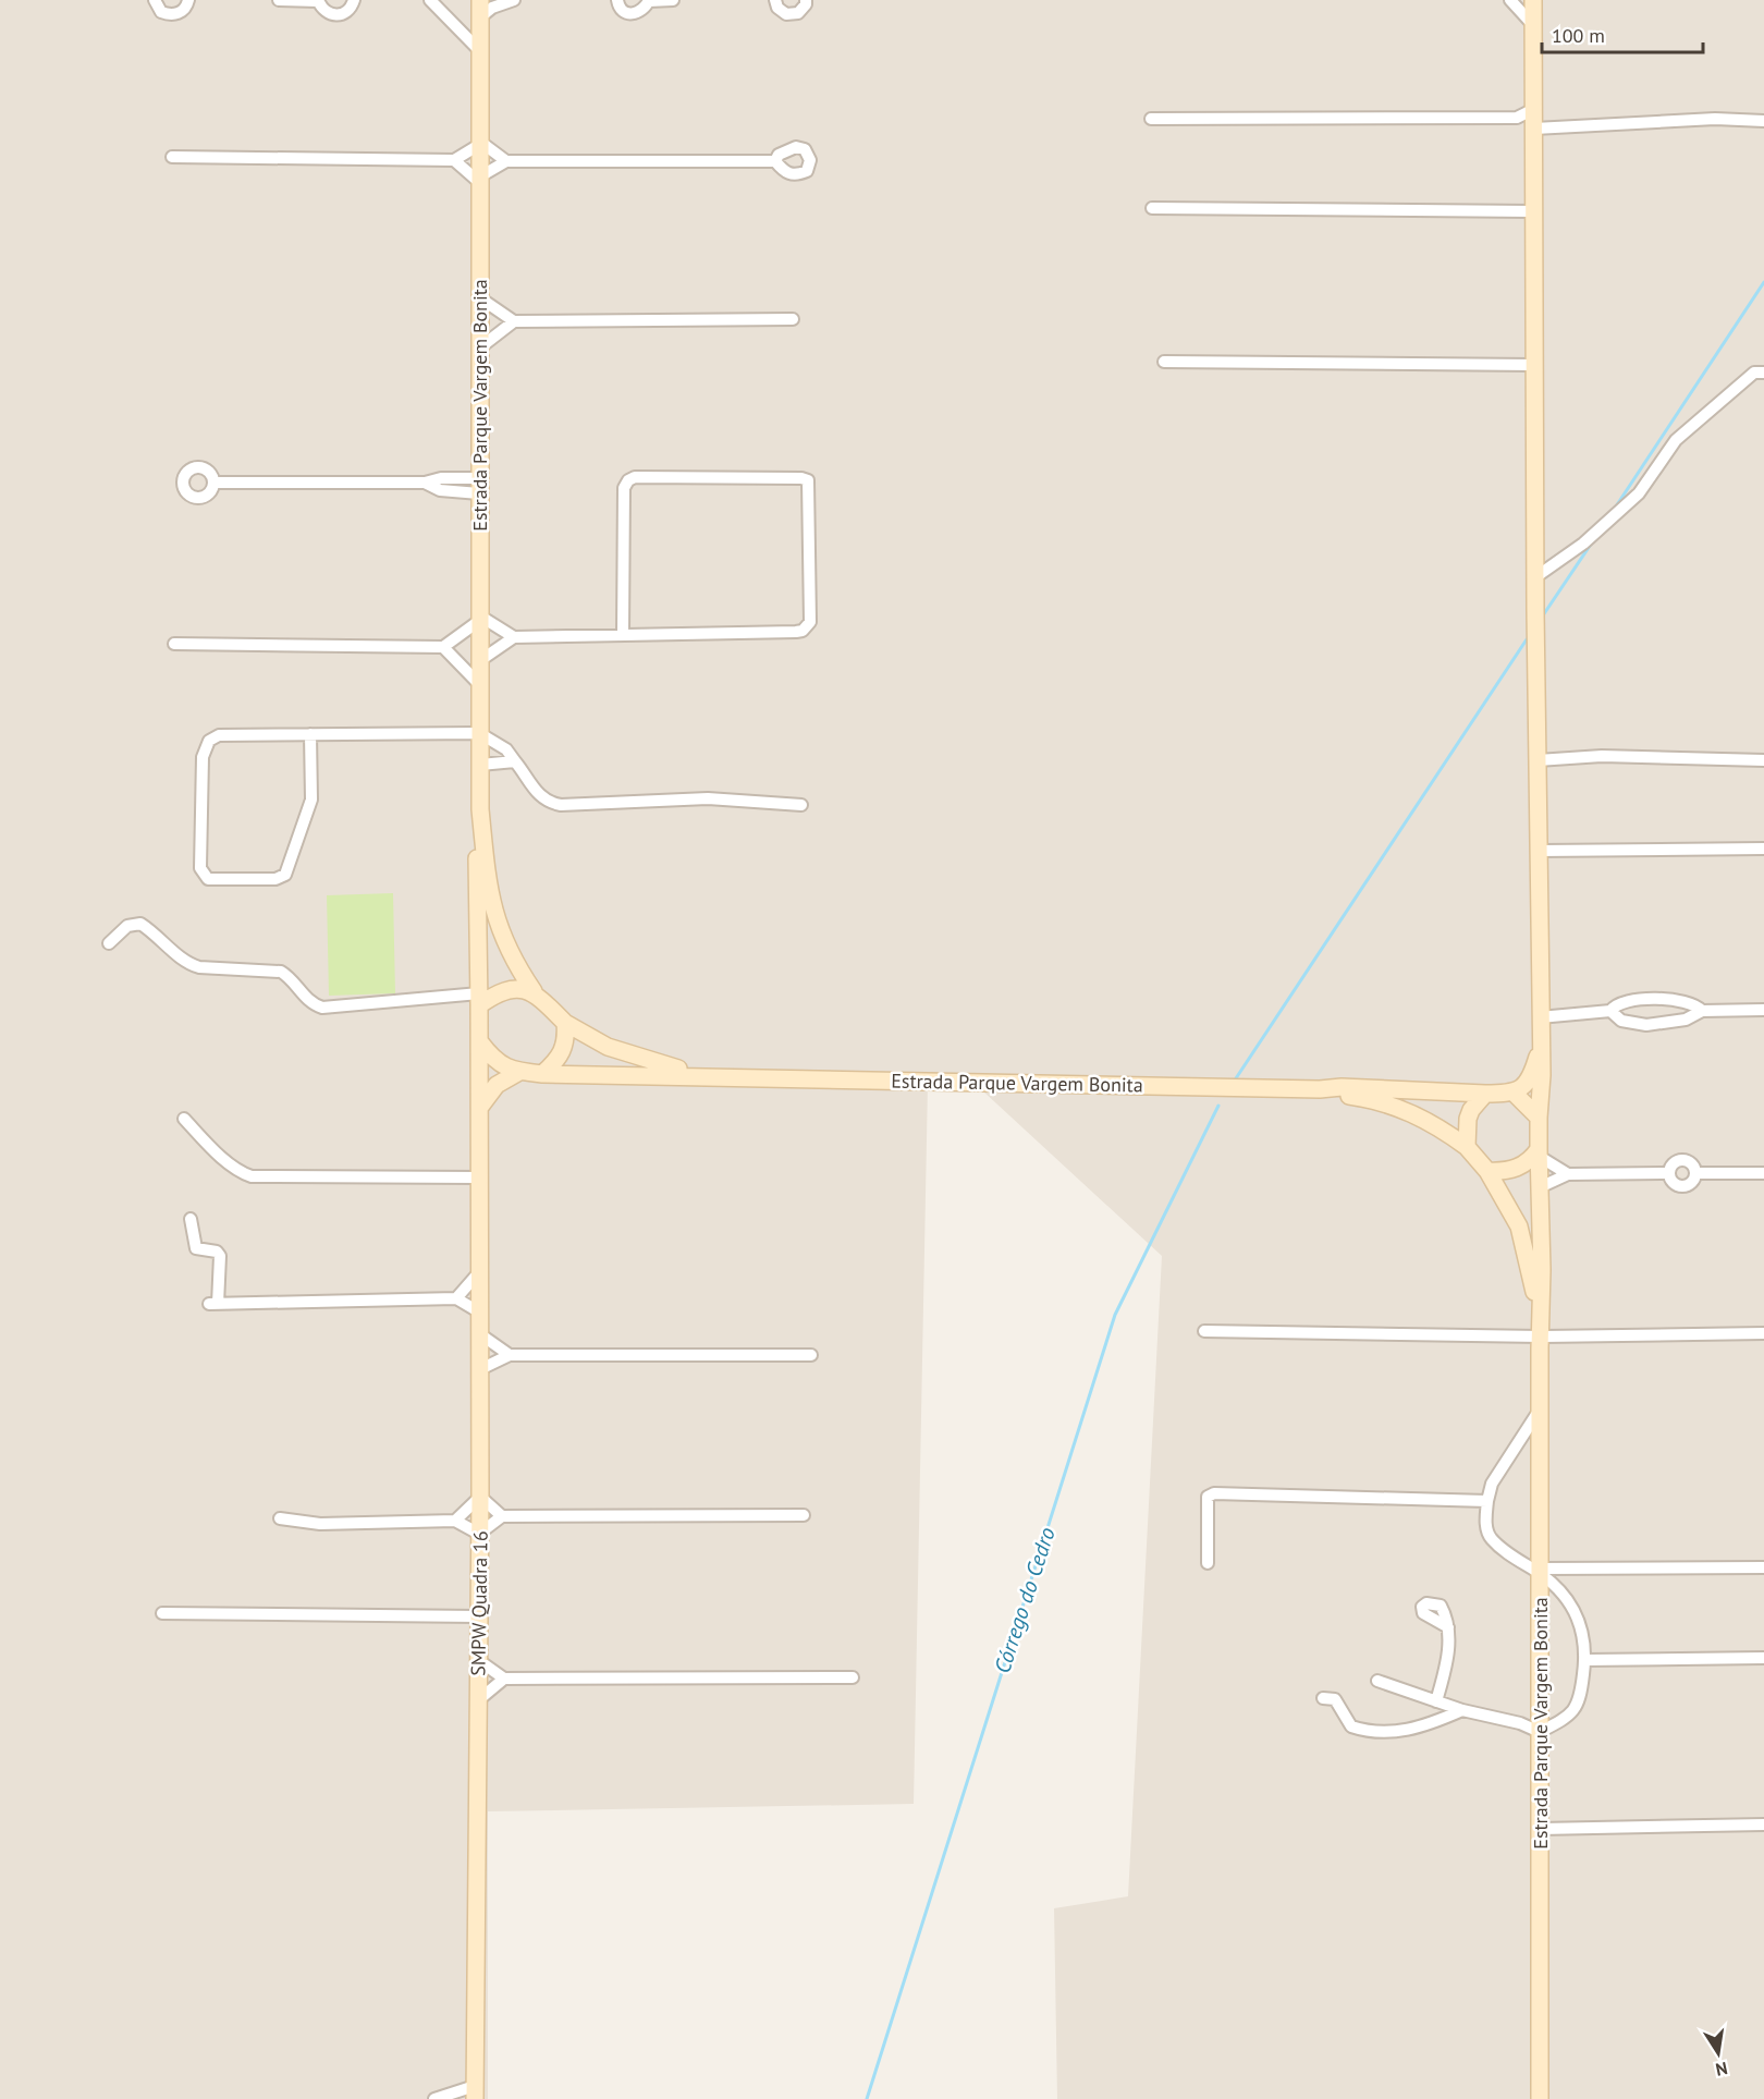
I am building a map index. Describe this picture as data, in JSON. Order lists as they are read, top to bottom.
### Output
{
  "streets": {
    "main road": ["Estrada Parque Vargem Bonita", "SMPW Quadra 16"]
  },
  "crossings": [
    ["Estrada Parque Vargem Bonita", "SMPW Quadra 16"]
  ],
  "water": ["Córrego do Cedro"],
  "scale_bar": "100 m",
  "north": "bottom"
}
